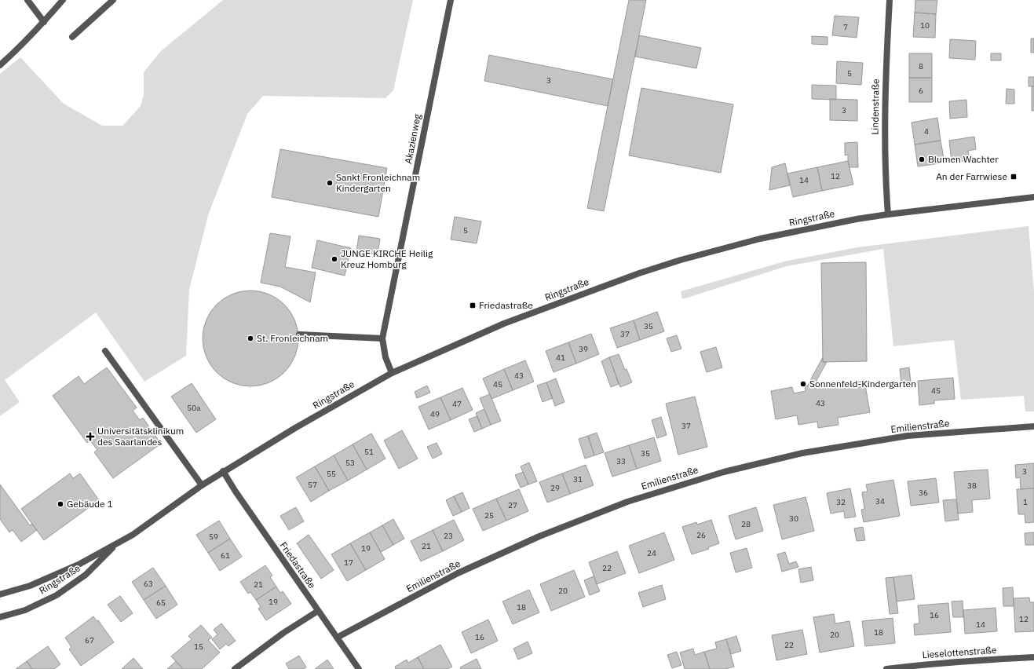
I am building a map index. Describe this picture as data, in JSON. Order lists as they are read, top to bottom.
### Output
{
  "streets": {
    "street": [
      "Lindenstraße",
      "Akazienweg",
      "Ringstraße",
      "Emilienstraße",
      "Friedastraße",
      "Lieselottenstraße"
    ]
  },
  "crossings": [
    ["Lindenstraße", "Ringstraße"],
    ["Akazienweg", "Ringstraße"],
    ["Ringstraße", "Friedastraße"],
    ["Emilienstraße", "Friedastraße"]
  ],
  "places": {
    "other": [
      "Blumen Wachter",
      "Sankt Fronleichnam Kindergarten",
      "JUNGE KIRCHE Heilig Kreuz Homburg",
      "St. Fronleichnam",
      "Sonnenfeld-Kindergarten",
      "Gebäude 1"
    ],
    "transit": ["An der Farrwiese", "Friedastraße"],
    "health": ["Universitätsklinikum des Saarlandes"]
  },
  "house_numbers": [
    "10",
    "7",
    "8",
    "5",
    "3",
    "6",
    "3",
    "4",
    "12",
    "14",
    "5",
    "35",
    "37",
    "39",
    "41",
    "43",
    "45",
    "45",
    "43",
    "47",
    "50a",
    "49",
    "37",
    "51",
    "35",
    "33",
    "53",
    "3",
    "55",
    "31",
    "57",
    "38",
    "29",
    "36",
    "34",
    "32",
    "1",
    "27",
    "25",
    "30",
    "28",
    "26",
    "23",
    "59",
    "21",
    "19",
    "24",
    "61",
    "17",
    "22",
    "63",
    "21",
    "20",
    "19",
    "65",
    "18",
    "16",
    "12",
    "14",
    "18",
    "20",
    "16",
    "67",
    "22",
    "15"
  ]
}
